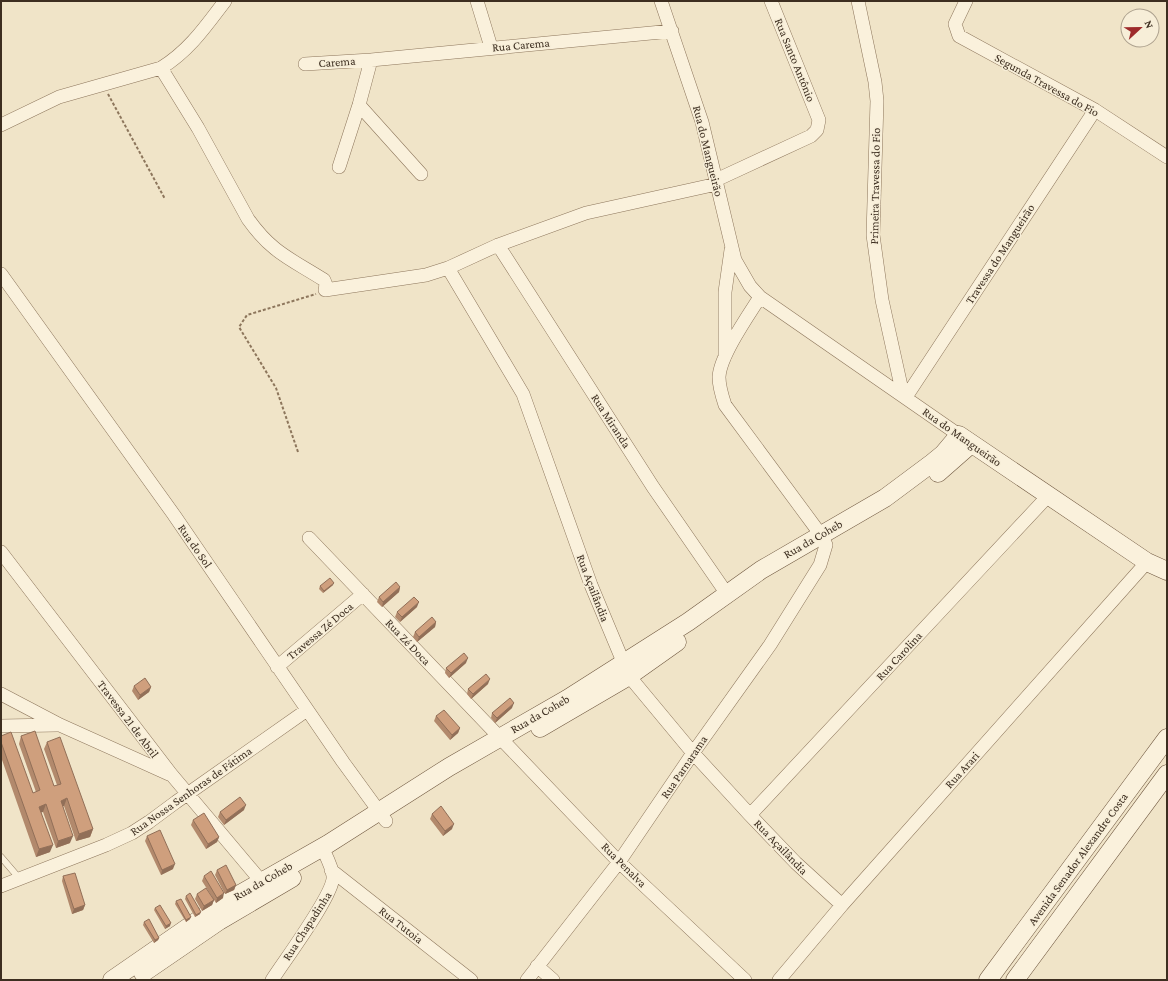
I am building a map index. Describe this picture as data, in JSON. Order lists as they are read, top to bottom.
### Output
{
  "streets": {
    "street": [
      "Rua Carema",
      "Rua Santo Antônio",
      "Carema",
      "Segunda Travessa do Fio",
      "Rua do Mangueirão",
      "Primeira Travessa do Fio",
      "Travessa do Mangueirão",
      "Rua Miranda",
      "Rua da Coheb",
      "Rua do Sol",
      "Rua Açailândia",
      "Travessa Zé Doca",
      "Rua Zé Doca",
      "Rua Carolina",
      "Travessa 21 de Abril",
      "Rua Parnarama",
      "Rua Arari",
      "Rua Nossa Senhoras de Fátima",
      "Avenida Senador Alexandre Costa",
      "Rua Penalva",
      "Rua Tutoia",
      "Rua Chapadinha"
    ]
  },
  "crossings": [
    ["Rua Carema", "Carema"],
    ["Rua Carema", "Rua do Mangueirão"],
    ["Rua Santo Antônio", "Rua do Mangueirão"],
    ["Segunda Travessa do Fio", "Travessa do Mangueirão"],
    ["Rua do Mangueirão", "Primeira Travessa do Fio"],
    ["Rua do Mangueirão", "Travessa do Mangueirão"],
    ["Rua do Mangueirão", "Rua da Coheb"],
    ["Rua do Mangueirão", "Rua Carolina"],
    ["Rua do Mangueirão", "Rua Arari"],
    ["Primeira Travessa do Fio", "Travessa do Mangueirão"],
    ["Rua Miranda", "Rua da Coheb"],
    ["Rua da Coheb", "Rua do Sol"],
    ["Rua da Coheb", "Rua Açailândia"],
    ["Rua da Coheb", "Rua Zé Doca"],
    ["Rua da Coheb", "Travessa 21 de Abril"],
    ["Rua da Coheb", "Rua Parnarama"],
    ["Rua da Coheb", "Rua Penalva"],
    ["Rua da Coheb", "Rua Tutoia"],
    ["Rua da Coheb", "Rua Chapadinha"],
    ["Rua do Sol", "Travessa Zé Doca"],
    ["Rua do Sol", "Rua Nossa Senhoras de Fátima"],
    ["Rua Açailândia", "Rua Carolina"],
    ["Rua Açailândia", "Rua Parnarama"],
    ["Rua Açailândia", "Rua Arari"],
    ["Travessa Zé Doca", "Rua Zé Doca"],
    ["Rua Zé Doca", "Rua Penalva"],
    ["Travessa 21 de Abril", "Rua Nossa Senhoras de Fátima"],
    ["Rua Parnarama", "Rua Penalva"],
    ["Rua Tutoia", "Rua Chapadinha"]
  ],
  "north": "right"
}
